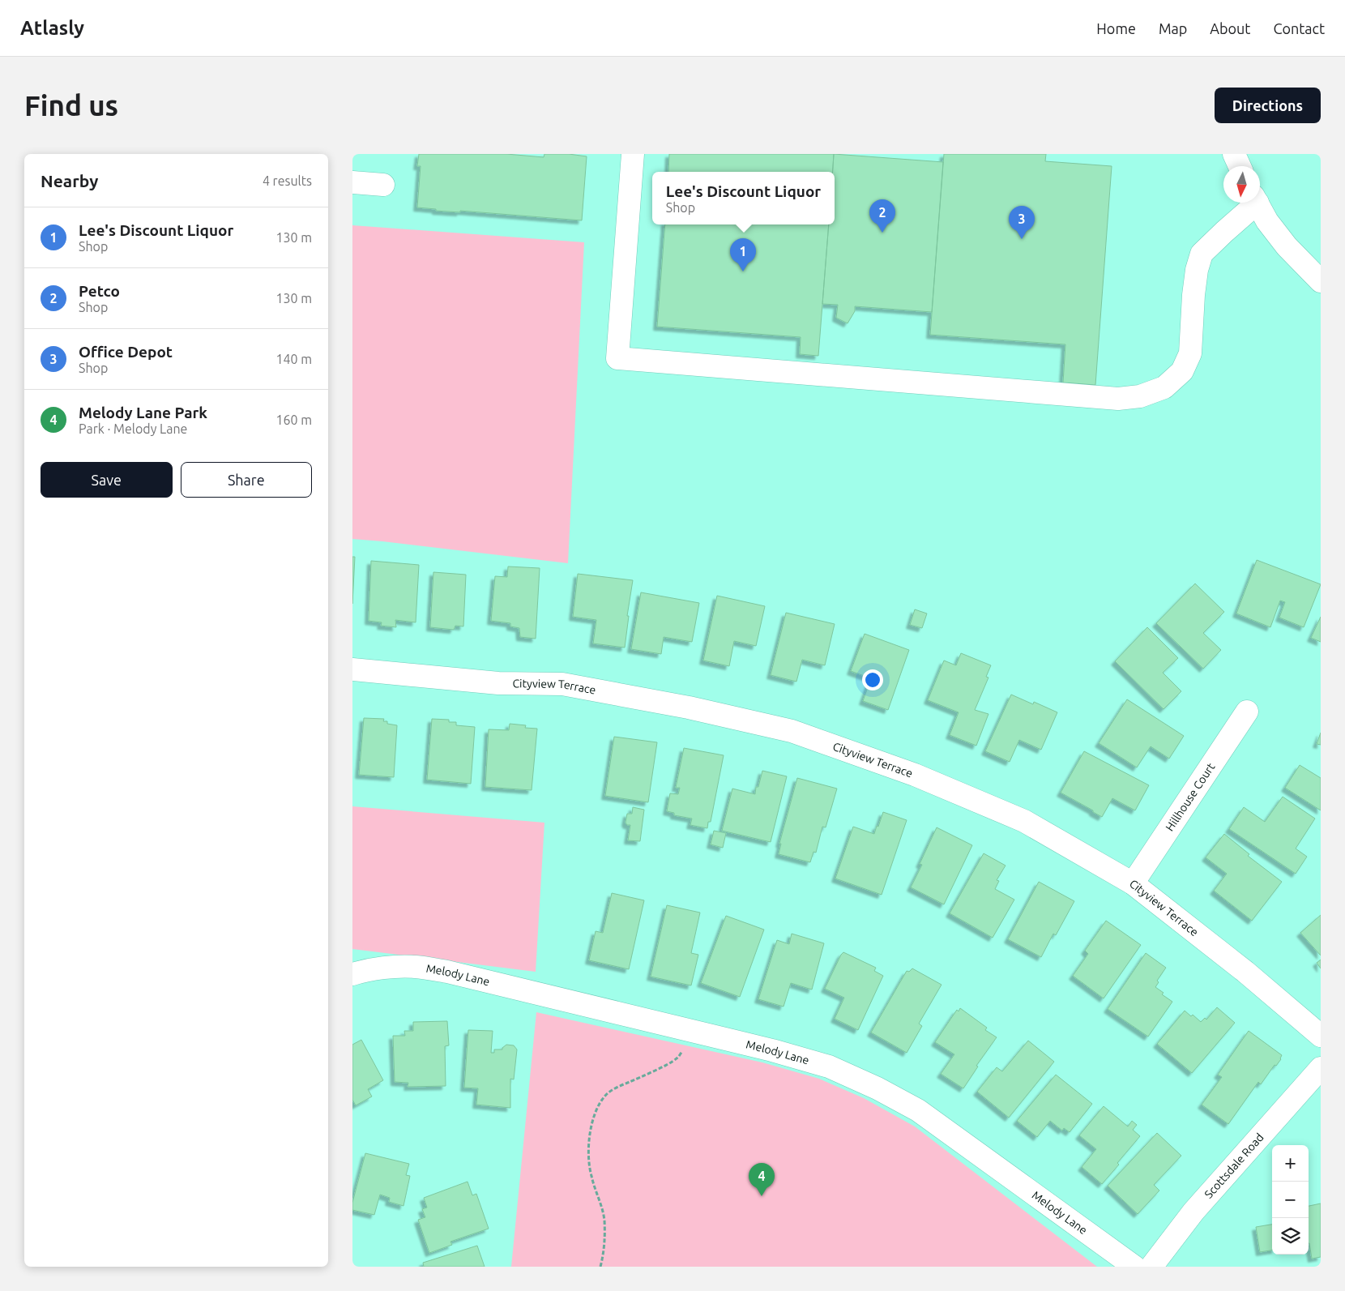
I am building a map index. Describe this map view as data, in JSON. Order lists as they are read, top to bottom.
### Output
{
  "streets": {
    "street": [
      "Cityview Terrace",
      "Hillhouse Court",
      "Melody Lane",
      "Scottsdale Road"
    ]
  },
  "crossings": [
    ["Cityview Terrace", "Hillhouse Court"]
  ],
  "north": "bottom",
  "page": {
    "header": "Atlasly",
    "nav": [
      "Home",
      "Map",
      "About",
      "Contact"
    ],
    "buttons": [
      "Directions",
      ["Save", "Share"]
    ],
    "title": "Find us",
    "heading": ["Nearby", "4 results"],
    "popup": ["Lee's Discount Liquor", "Shop"],
    "pins": [
      "2",
      "3",
      "1",
      "4"
    ],
    "list": [
      {
        "mark": "1",
        "name": "Lee's Discount Liquor",
        "note": "Shop",
        "value": "130 m"
      },
      {
        "mark": "2",
        "name": "Petco",
        "note": "Shop",
        "value": "130 m"
      },
      {
        "mark": "3",
        "name": "Office Depot",
        "note": "Shop",
        "value": "140 m"
      },
      {
        "mark": "4",
        "name": "Melody Lane Park",
        "note": "Park · Melody Lane",
        "value": "160 m"
      }
    ],
    "map_buttons": ["+", "−"]
  }
}
